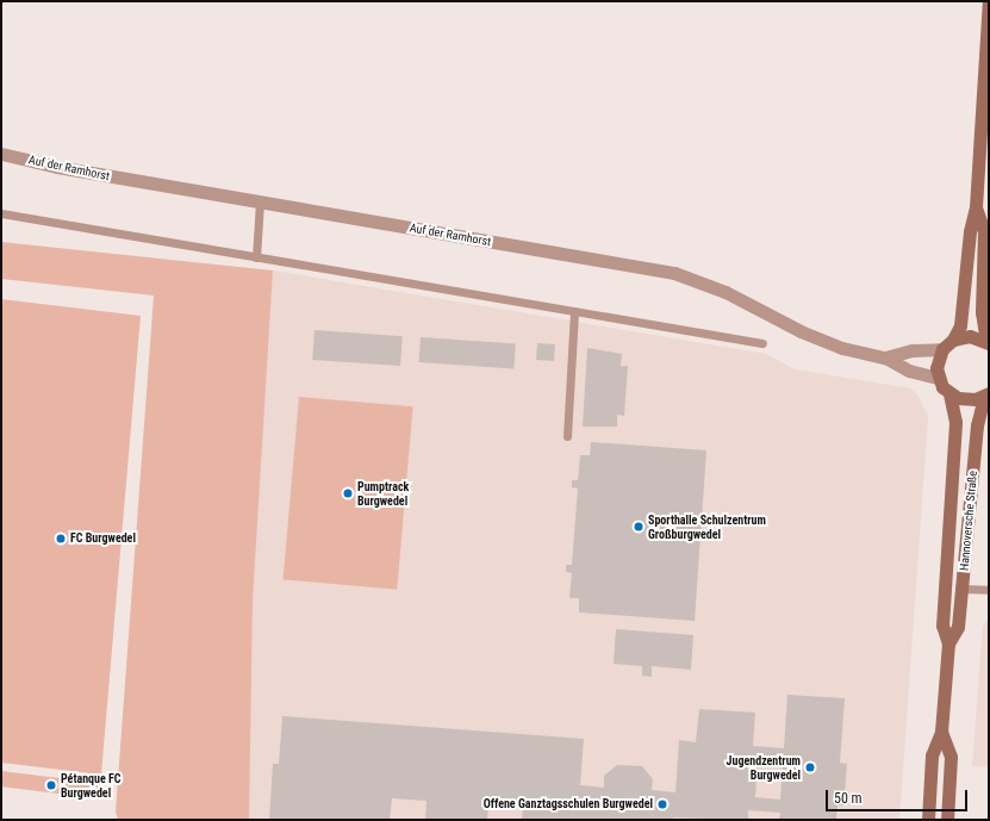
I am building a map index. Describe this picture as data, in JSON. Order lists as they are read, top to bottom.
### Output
{
  "streets": {
    "main road": ["Hannoversche Straße"],
    "street": ["Auf der Ramhorst"]
  },
  "places": [
    "Pumptrack Burgwedel",
    "Sporthalle Schulzentrum Großburgwedel",
    "FC Burgwedel",
    "Jugendzentrum Burgwedel",
    "Pétanque FC Burgwedel",
    "Offene Ganztagsschulen Burgwedel"
  ],
  "scale_bar": "50 m"
}
